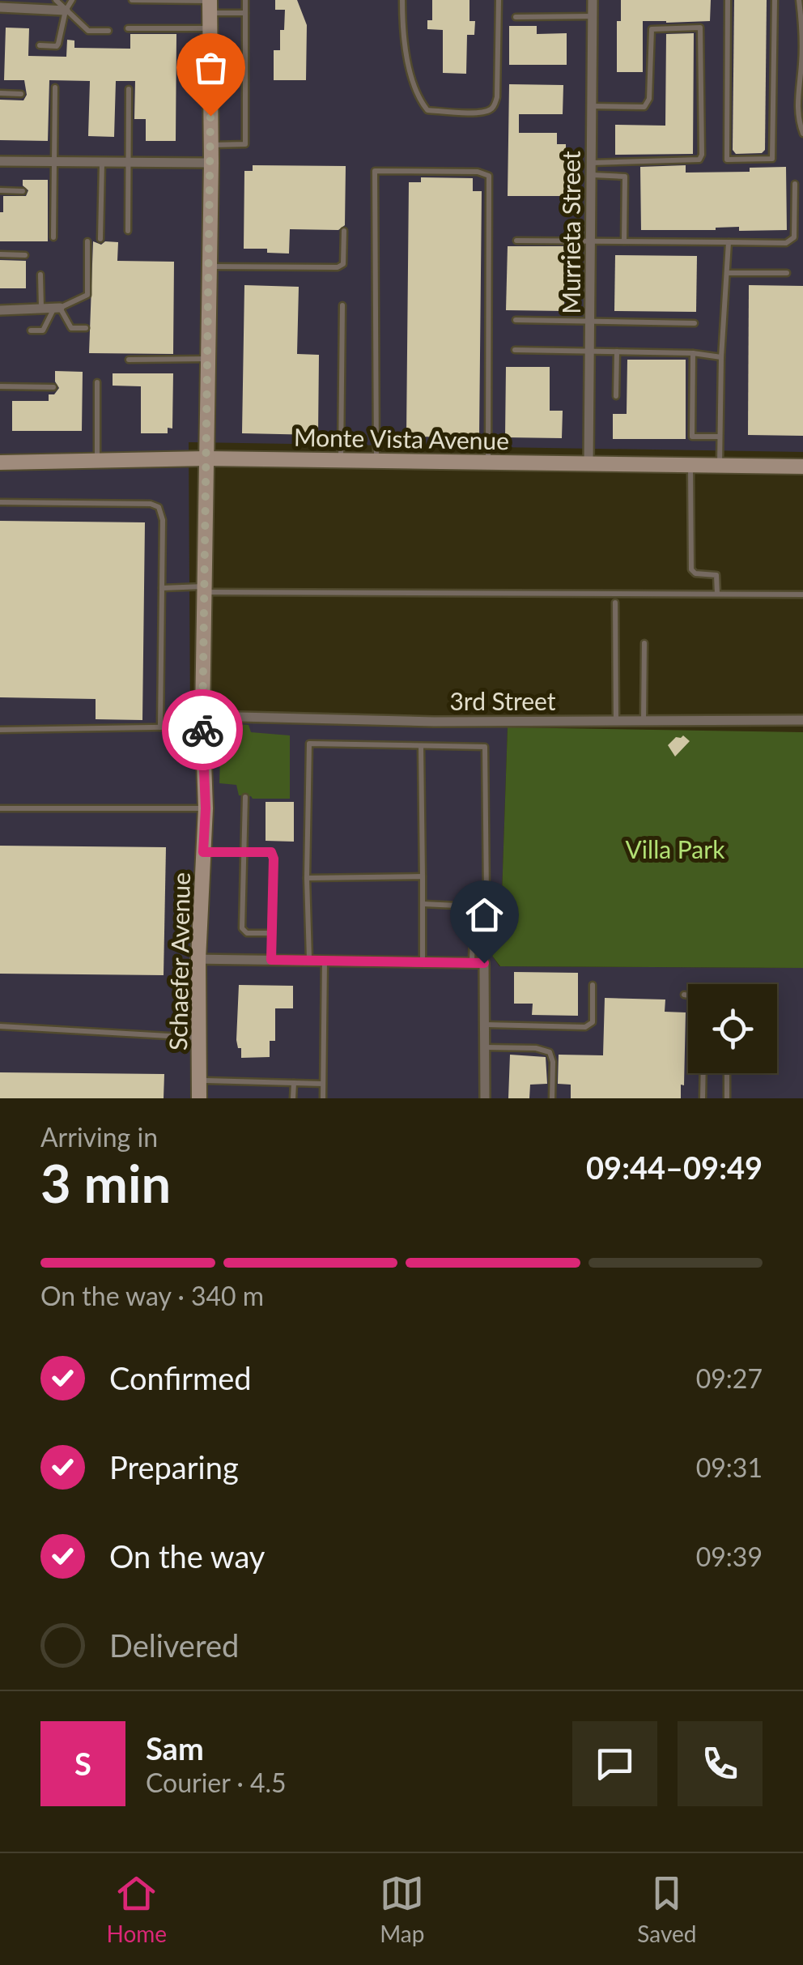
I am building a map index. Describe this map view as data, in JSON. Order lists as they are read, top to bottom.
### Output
{
  "streets": {
    "street": [
      "Murrieta Street",
      "Monte Vista Avenue",
      "3rd Street",
      "Schaefer Avenue"
    ]
  },
  "crossings": [
    ["Murrieta Street", "Monte Vista Avenue"],
    ["Monte Vista Avenue", "Schaefer Avenue"],
    ["3rd Street", "Schaefer Avenue"]
  ],
  "parks": ["Villa Park"],
  "page": {
    "heading": ["3 min", "Arriving in", "09:44–09:49"],
    "panel": ["Sam", "Courier · 4.5"],
    "bar": "On the way · 340 m",
    "list": [
      ["Confirmed", "09:27"],
      ["Preparing", "09:31"],
      ["On the way", "09:39"],
      "Delivered"
    ],
    "round": "S",
    "tabs": ["Home", "Map", "Saved"]
  }
}
